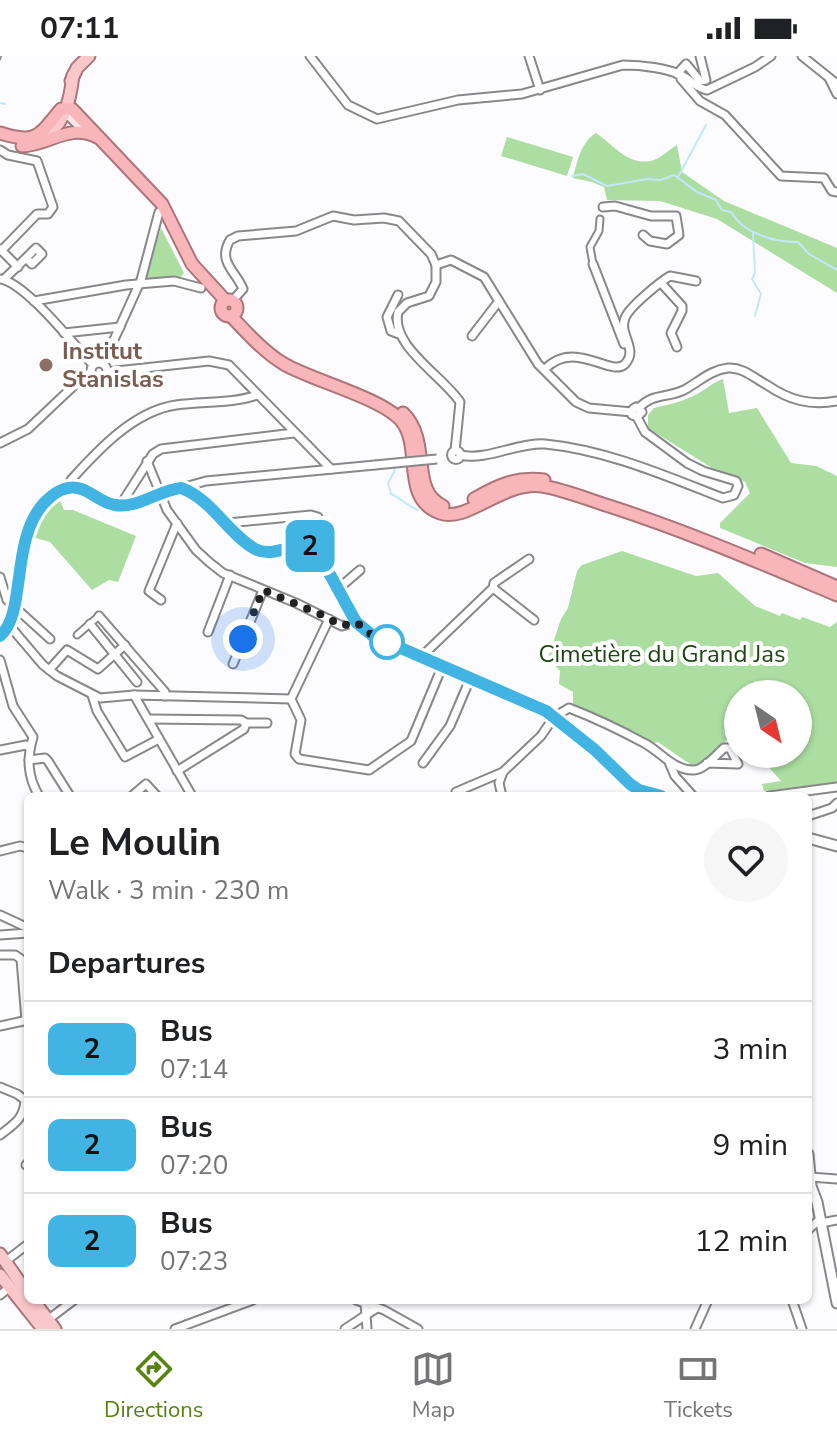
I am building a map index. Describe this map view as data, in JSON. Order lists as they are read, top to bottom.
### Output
{
  "parks": ["Cimetière du Grand Jas"],
  "places": ["Institut Stanislas"],
  "lines": ["bus line 2"],
  "north": "bottom right",
  "page": {
    "status": "07:11",
    "on_map": "2",
    "heading": [
      ["Le Moulin", "Walk · 3 min · 230 m"],
      "Departures"
    ],
    "list": [
      {
        "mark": "2",
        "name": "Bus",
        "note": "07:14",
        "value": "3 min"
      },
      {
        "mark": "2",
        "name": "Bus",
        "note": "07:20",
        "value": "9 min"
      },
      {
        "mark": "2",
        "name": "Bus",
        "note": "07:23",
        "value": "12 min"
      }
    ],
    "tabs": ["Directions", "Map", "Tickets"]
  }
}
